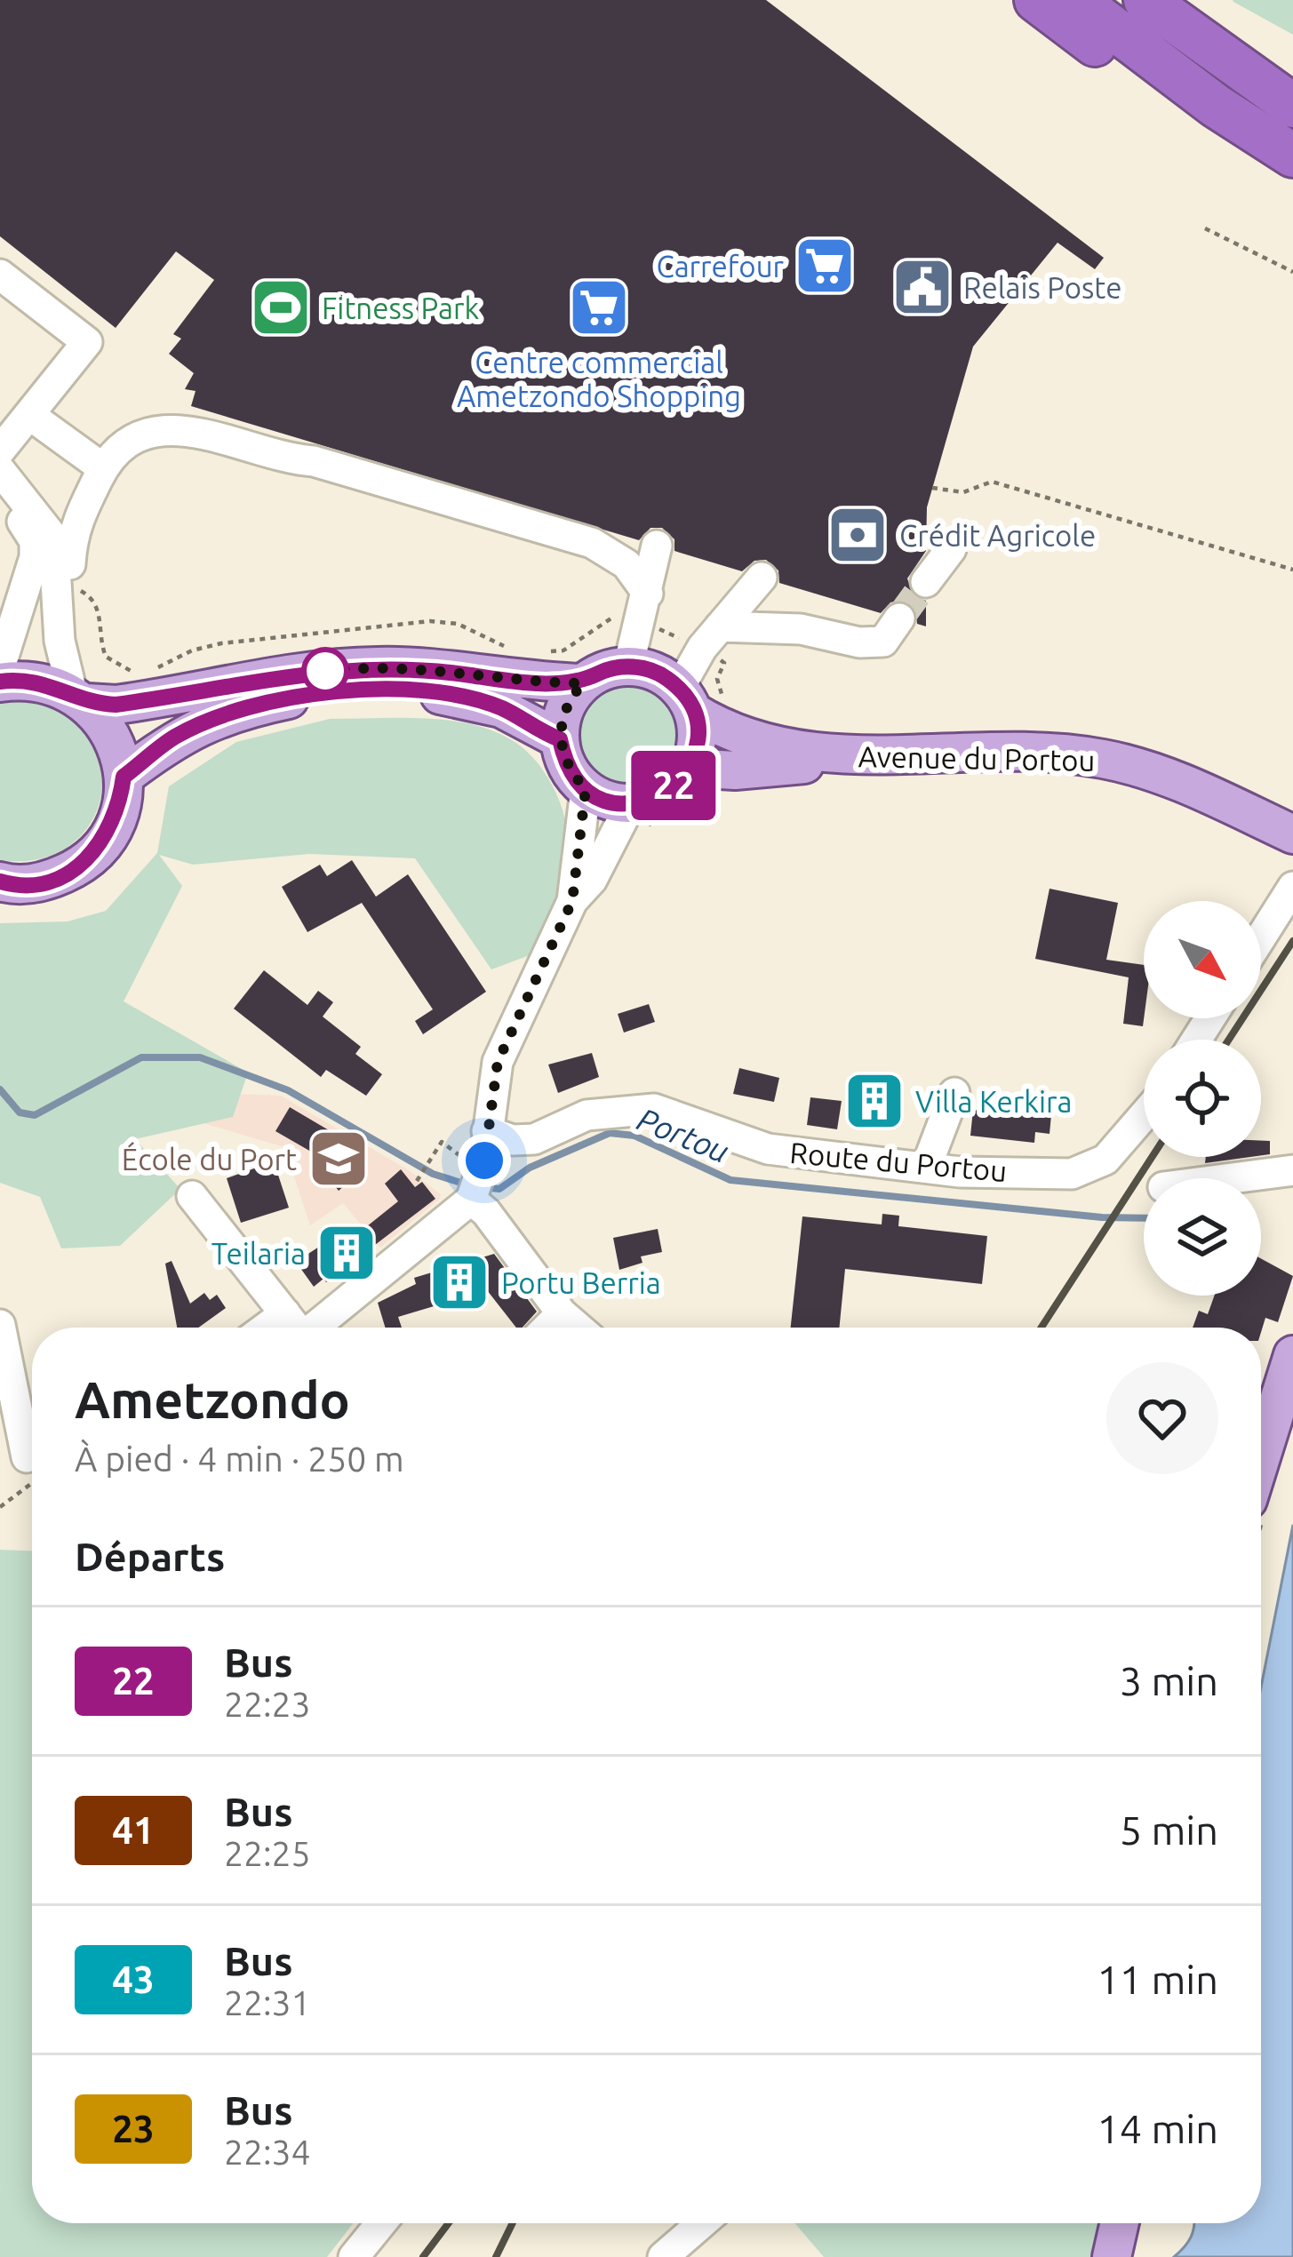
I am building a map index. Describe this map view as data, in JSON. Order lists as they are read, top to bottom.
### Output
{
  "streets": {
    "main road": ["Avenue du Portou"],
    "street": ["Route du Portou"]
  },
  "water": ["Portou"],
  "places": {
    "supermarket": ["Carrefour", "Centre commercial Ametzondo Shopping"],
    "public building": ["Relais Poste"],
    "sports": ["Fitness Park"],
    "bank": ["Crédit Agricole"],
    "building": ["Villa Kerkira", "Teilaria", "Portu Berria"],
    "school or university": ["École du Port"]
  },
  "lines": ["bus line 22"],
  "north": "bottom right",
  "page": {
    "on_map": "22",
    "heading": [
      ["Ametzondo", "À pied · 4 min · 250 m"],
      "Départs"
    ],
    "list": [
      {
        "mark": "22",
        "name": "Bus",
        "note": "22:23",
        "value": "3 min"
      },
      {
        "mark": "41",
        "name": "Bus",
        "note": "22:25",
        "value": "5 min"
      },
      {
        "mark": "43",
        "name": "Bus",
        "note": "22:31",
        "value": "11 min"
      },
      {
        "mark": "23",
        "name": "Bus",
        "note": "22:34",
        "value": "14 min"
      }
    ]
  }
}
